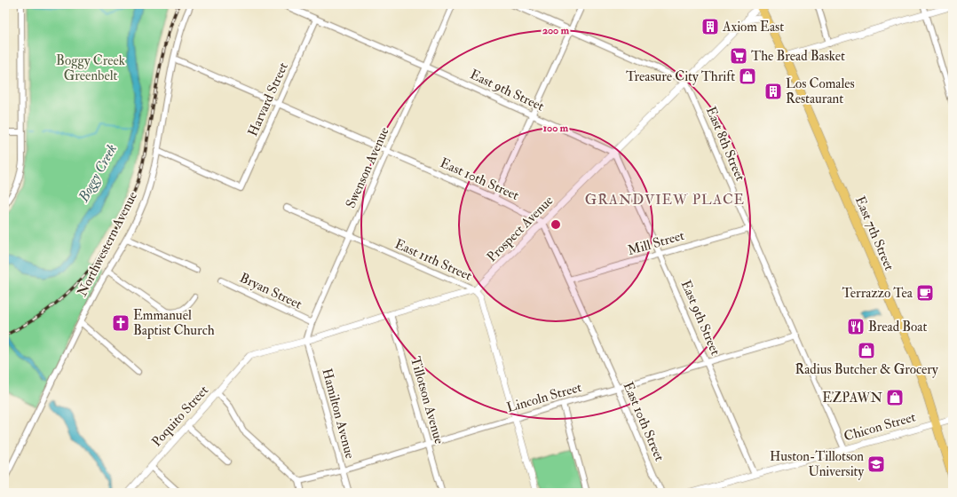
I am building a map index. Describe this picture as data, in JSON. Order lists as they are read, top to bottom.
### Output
{
  "streets": {
    "main road": ["East 7th Street"],
    "street": [
      "East 9th Street",
      "Harvard Street",
      "East 8th Street",
      "Swenson Avenue",
      "East 10th Street",
      "Prospect Avenue",
      "Mill Street",
      "Northwestern Avenue",
      "East 11th Street",
      "Bryan Street",
      "Lincoln Street",
      "Tillotson Avenue",
      "Hamilton Avenue",
      "Poquito Street",
      "Chicon Street"
    ]
  },
  "crossings": [
    ["East 9th Street", "Harvard Street"],
    ["East 9th Street", "Swenson Avenue"],
    ["East 9th Street", "Prospect Avenue"],
    ["East 9th Street", "Mill Street"],
    ["East 9th Street", "Lincoln Street"],
    ["East 9th Street", "Chicon Street"],
    ["Harvard Street", "East 10th Street"],
    ["Harvard Street", "Northwestern Avenue"],
    ["East 8th Street", "Prospect Avenue"],
    ["East 8th Street", "Mill Street"],
    ["East 8th Street", "Lincoln Street"],
    ["East 8th Street", "Chicon Street"],
    ["Swenson Avenue", "East 10th Street"],
    ["Swenson Avenue", "Prospect Avenue"],
    ["Swenson Avenue", "East 11th Street"],
    ["Swenson Avenue", "Bryan Street"],
    ["Swenson Avenue", "Hamilton Avenue"],
    ["East 10th Street", "Prospect Avenue"],
    ["East 10th Street", "Mill Street"],
    ["East 10th Street", "Northwestern Avenue"],
    ["East 10th Street", "Lincoln Street"],
    ["Prospect Avenue", "East 7th Street"],
    ["Prospect Avenue", "East 11th Street"],
    ["Prospect Avenue", "Tillotson Avenue"],
    ["Prospect Avenue", "Hamilton Avenue"],
    ["Prospect Avenue", "Poquito Street"],
    ["East 7th Street", "Chicon Street"],
    ["East 11th Street", "Lincoln Street"],
    ["Lincoln Street", "Tillotson Avenue"],
    ["Lincoln Street", "Hamilton Avenue"]
  ],
  "districts": ["GRANDVIEW PLACE"],
  "water": ["Boggy Creek"],
  "parks": ["Boggy Creek Greenbelt"],
  "places": {
    "building": ["Axiom East", "Los Comales Restaurant"],
    "supermarket": ["The Bread Basket"],
    "shop": ["Treasure City Thrift", "Radius Butcher & Grocery", "EZPAWN"],
    "cafe": ["Terrazzo Tea"],
    "church": ["Emmanuel Baptist Church"],
    "restaurant": ["Bread Boat"],
    "school or university": ["Huston-Tillotson University"]
  },
  "rings": ["200 m", "100 m"]
}
